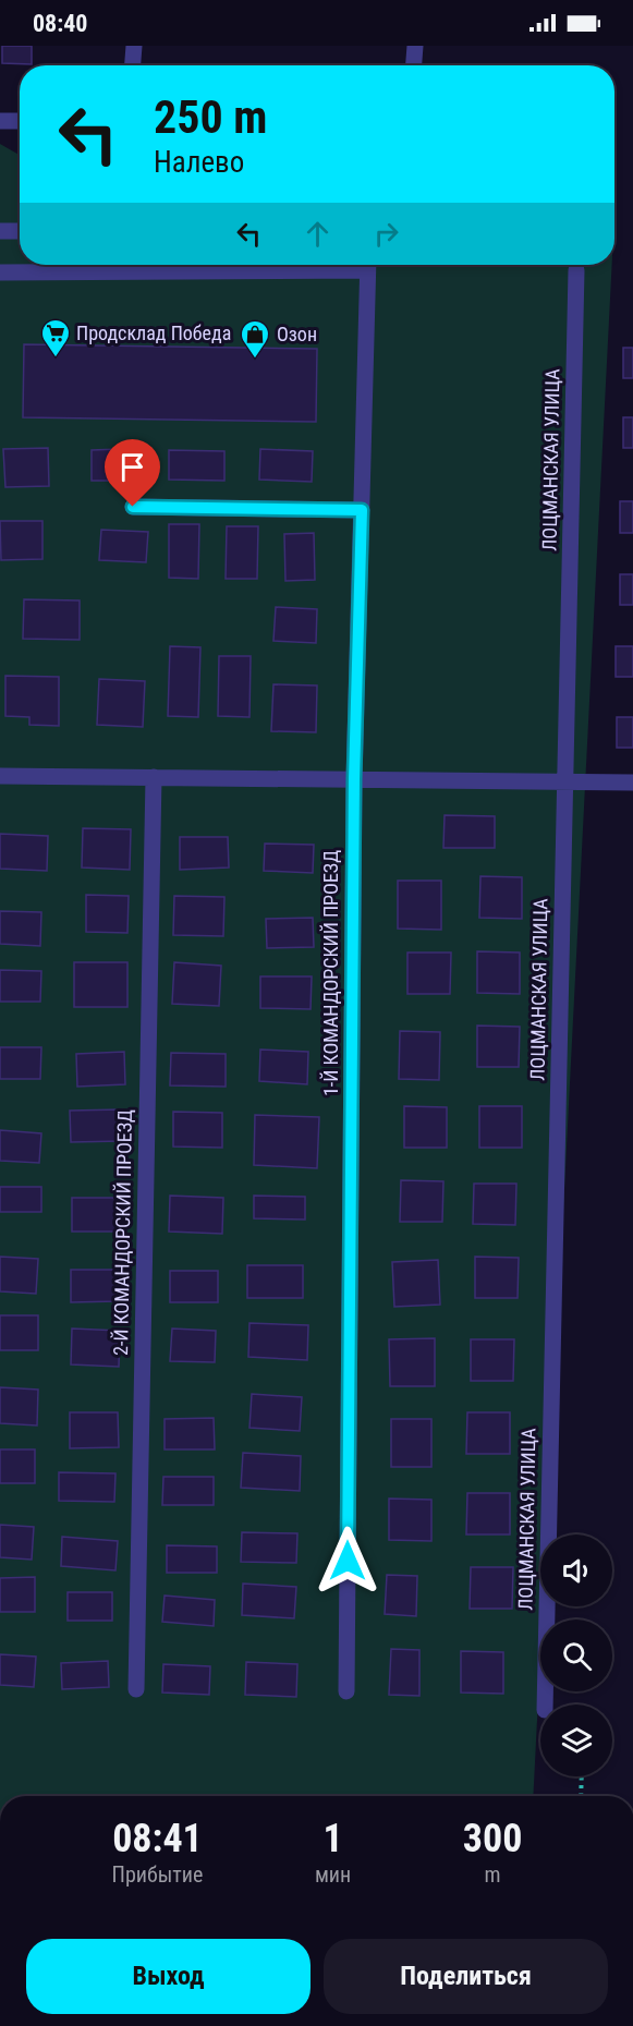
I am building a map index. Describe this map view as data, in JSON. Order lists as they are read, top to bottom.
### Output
{
  "streets": {
    "street": ["ЛОЦМАНСКАЯ УЛИЦА", "1-Й КОМАНДОРСКИЙ ПРОЕЗД", "2-Й КОМАНДОРСКИЙ ПРОЕЗД"]
  },
  "places": {
    "supermarket": ["Продсклад Победа"],
    "shop": ["Озон"]
  },
  "page": {
    "status": "08:40",
    "turn": ["250 m", "Налево"],
    "eta": [
      "08:41",
      "Прибытие",
      "1",
      "мин",
      "300",
      "m"
    ],
    "buttons": ["Выход", "Поделиться"]
  }
}
